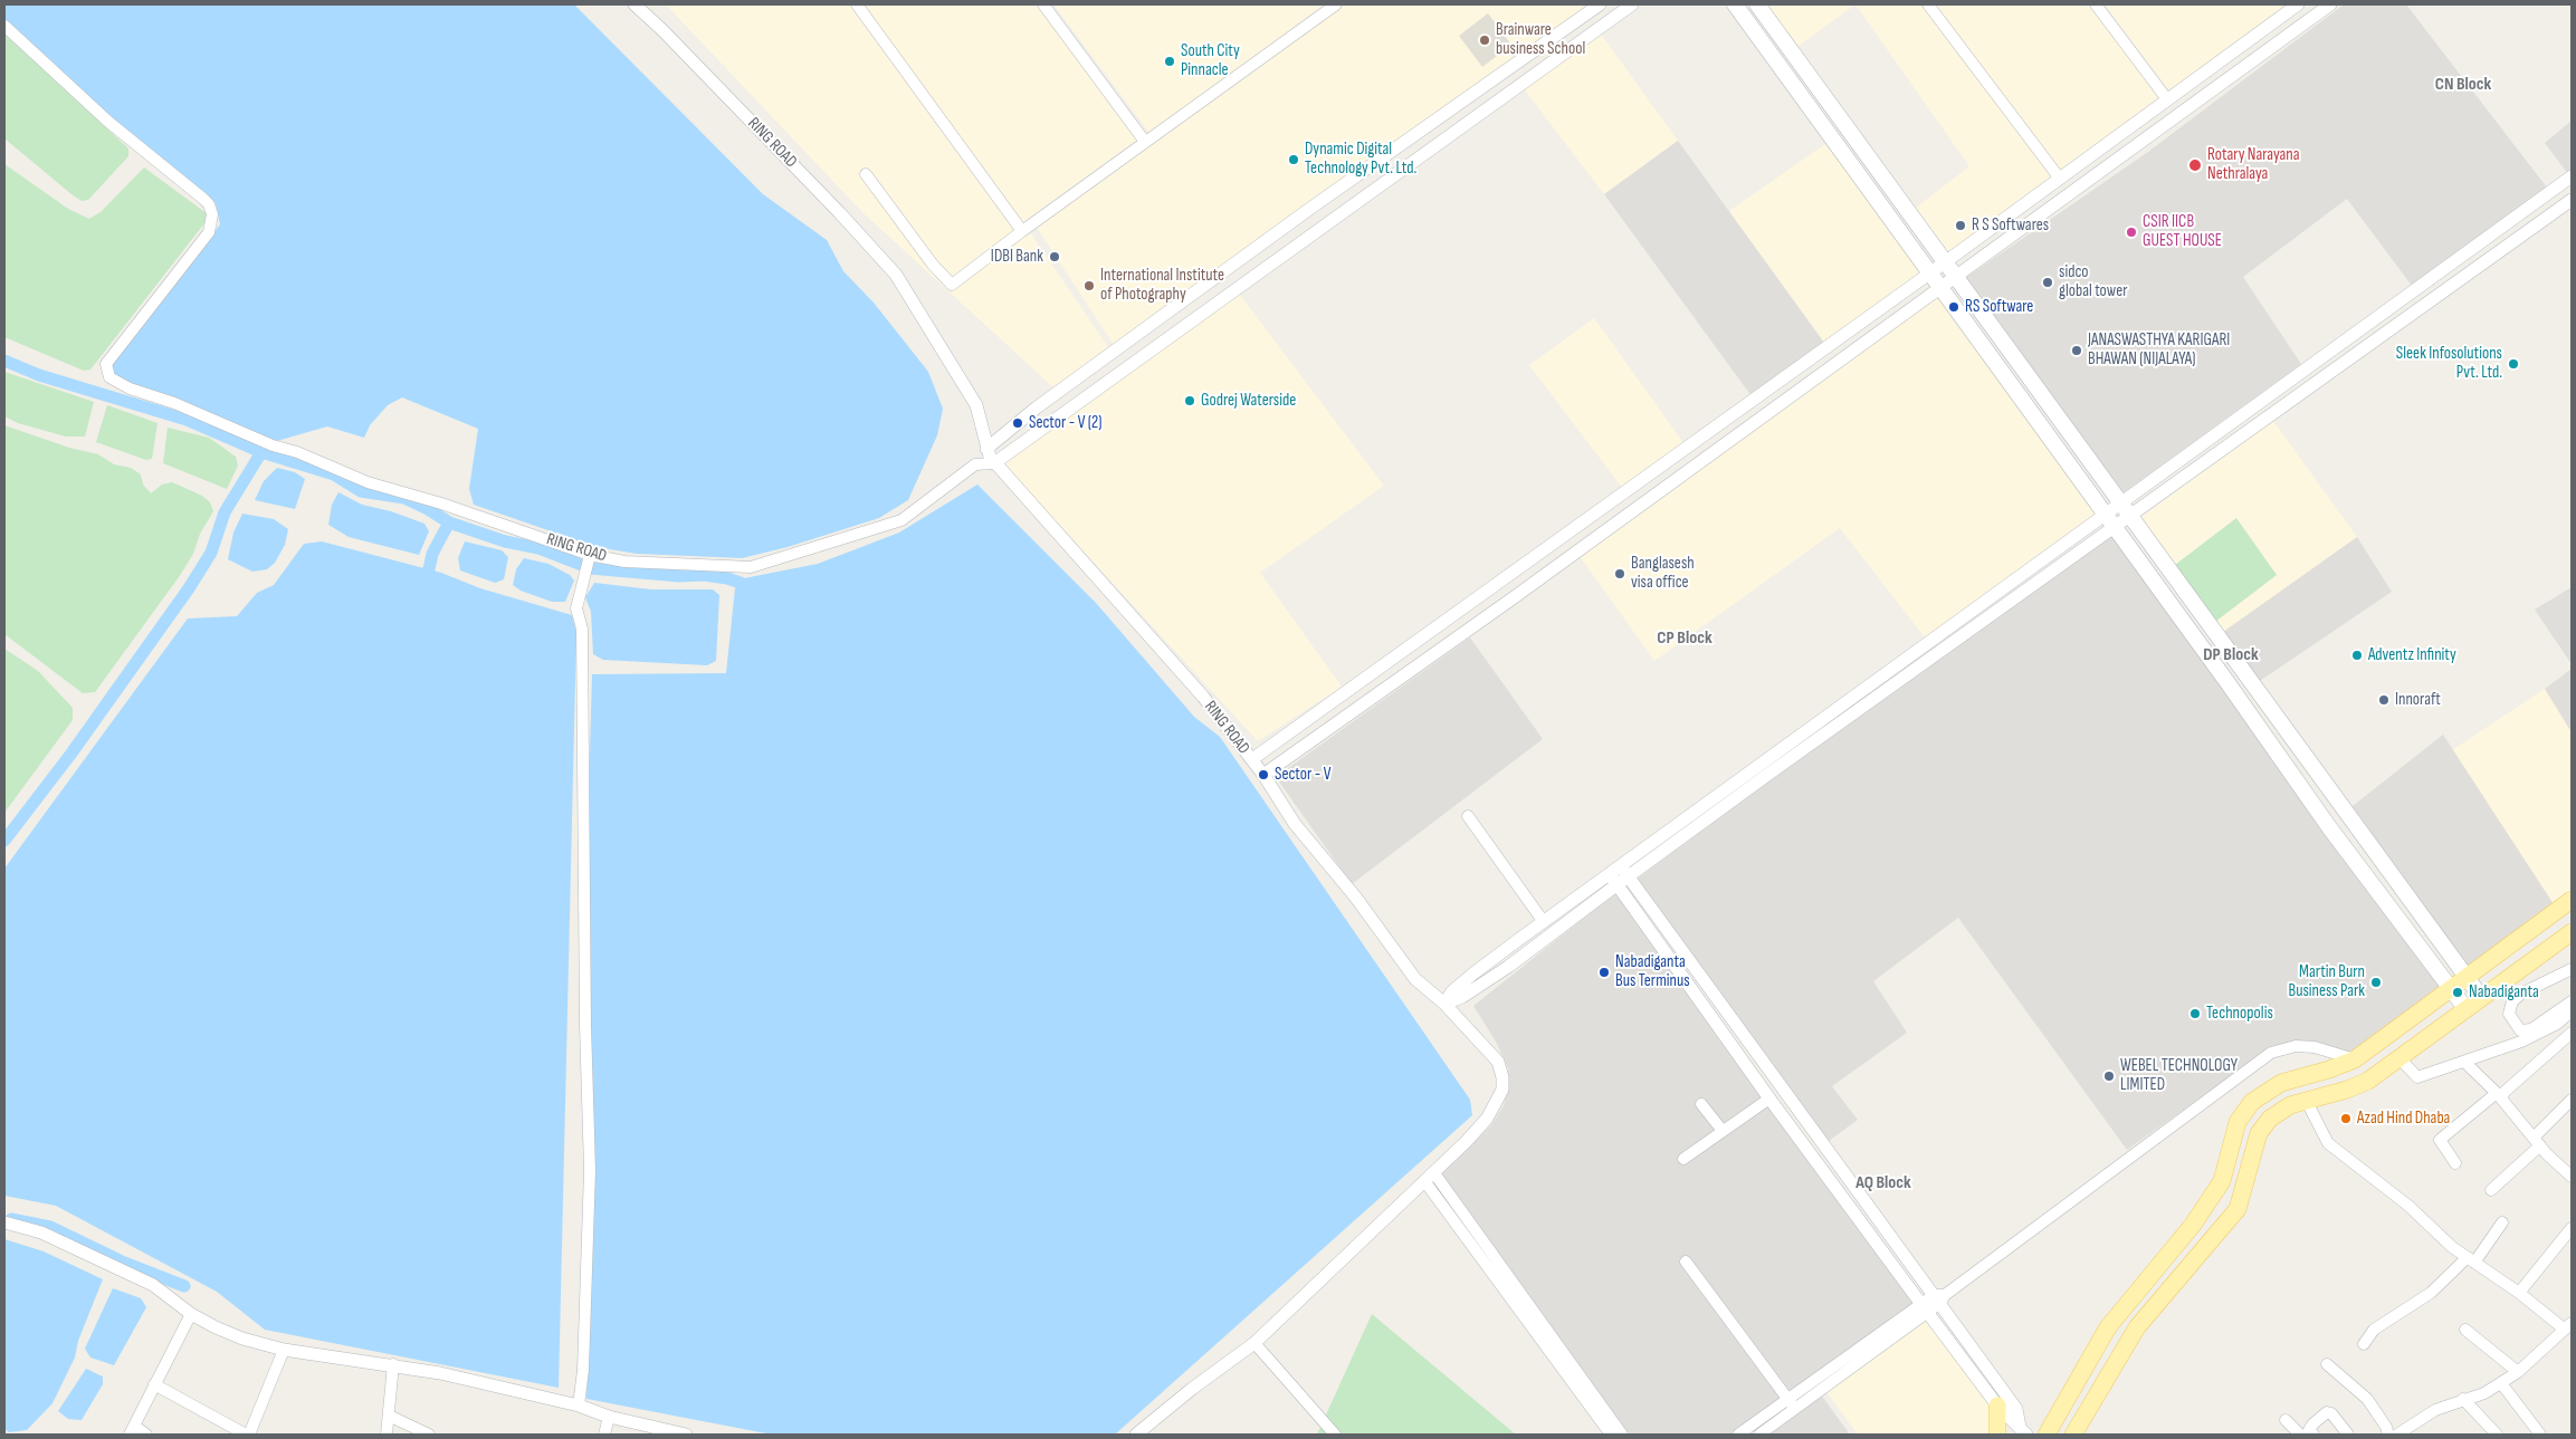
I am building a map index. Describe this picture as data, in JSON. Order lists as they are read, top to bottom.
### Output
{
  "streets": {
    "street": ["RING ROAD"]
  },
  "districts": [
    "CN Block",
    "CP Block",
    "DP Block",
    "AQ Block"
  ],
  "places": [
    "Brainware business School",
    "South City Pinnacle",
    "Dynamic Digital Technology Pvt. Ltd.",
    "Rotary Narayana Nethralaya",
    "R S Softwares",
    "CSIR IICB GUEST HOUSE",
    "IDBI Bank",
    "sidco global tower",
    "International Institute of Photography",
    "RS Software",
    "JANASWASTHYA KARIGARI BHAWAN (NIJALAYA)",
    "Sleek Infosolutions Pvt. Ltd.",
    "Godrej Waterside",
    "Sector - V (2)",
    "Banglasesh visa office",
    "Adventz Infinity",
    "Innoraft",
    "Sector - V",
    "Nabadiganta Bus Terminus",
    "Martin Burn Business Park",
    "Nabadiganta",
    "Technopolis",
    "WEBEL TECHNOLOGY LIMITED",
    "Azad Hind Dhaba"
  ]
}
